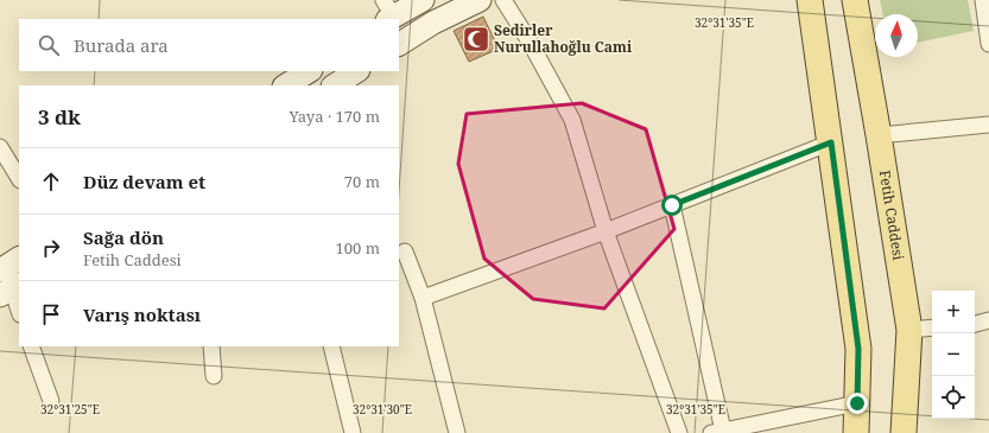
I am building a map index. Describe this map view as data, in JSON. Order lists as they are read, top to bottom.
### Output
{
  "streets": {
    "main road": ["Fetih Caddesi"]
  },
  "places": {
    "mosque": ["Sedirler Nurullahoğlu Cami"]
  },
  "north": "top",
  "page": {
    "search": "Burada ara",
    "heading": ["3 dk", "Yaya · 170 m"],
    "list": [
      ["Düz devam et", "70 m"],
      ["Sağa dön", "Fetih Caddesi", "100 m"],
      "Varış noktası"
    ],
    "map_buttons": ["+", "−"]
  },
  "coordinates": ["32°31'35\"E", "32°31'25\"E", "32°31'30\"E"]
}
